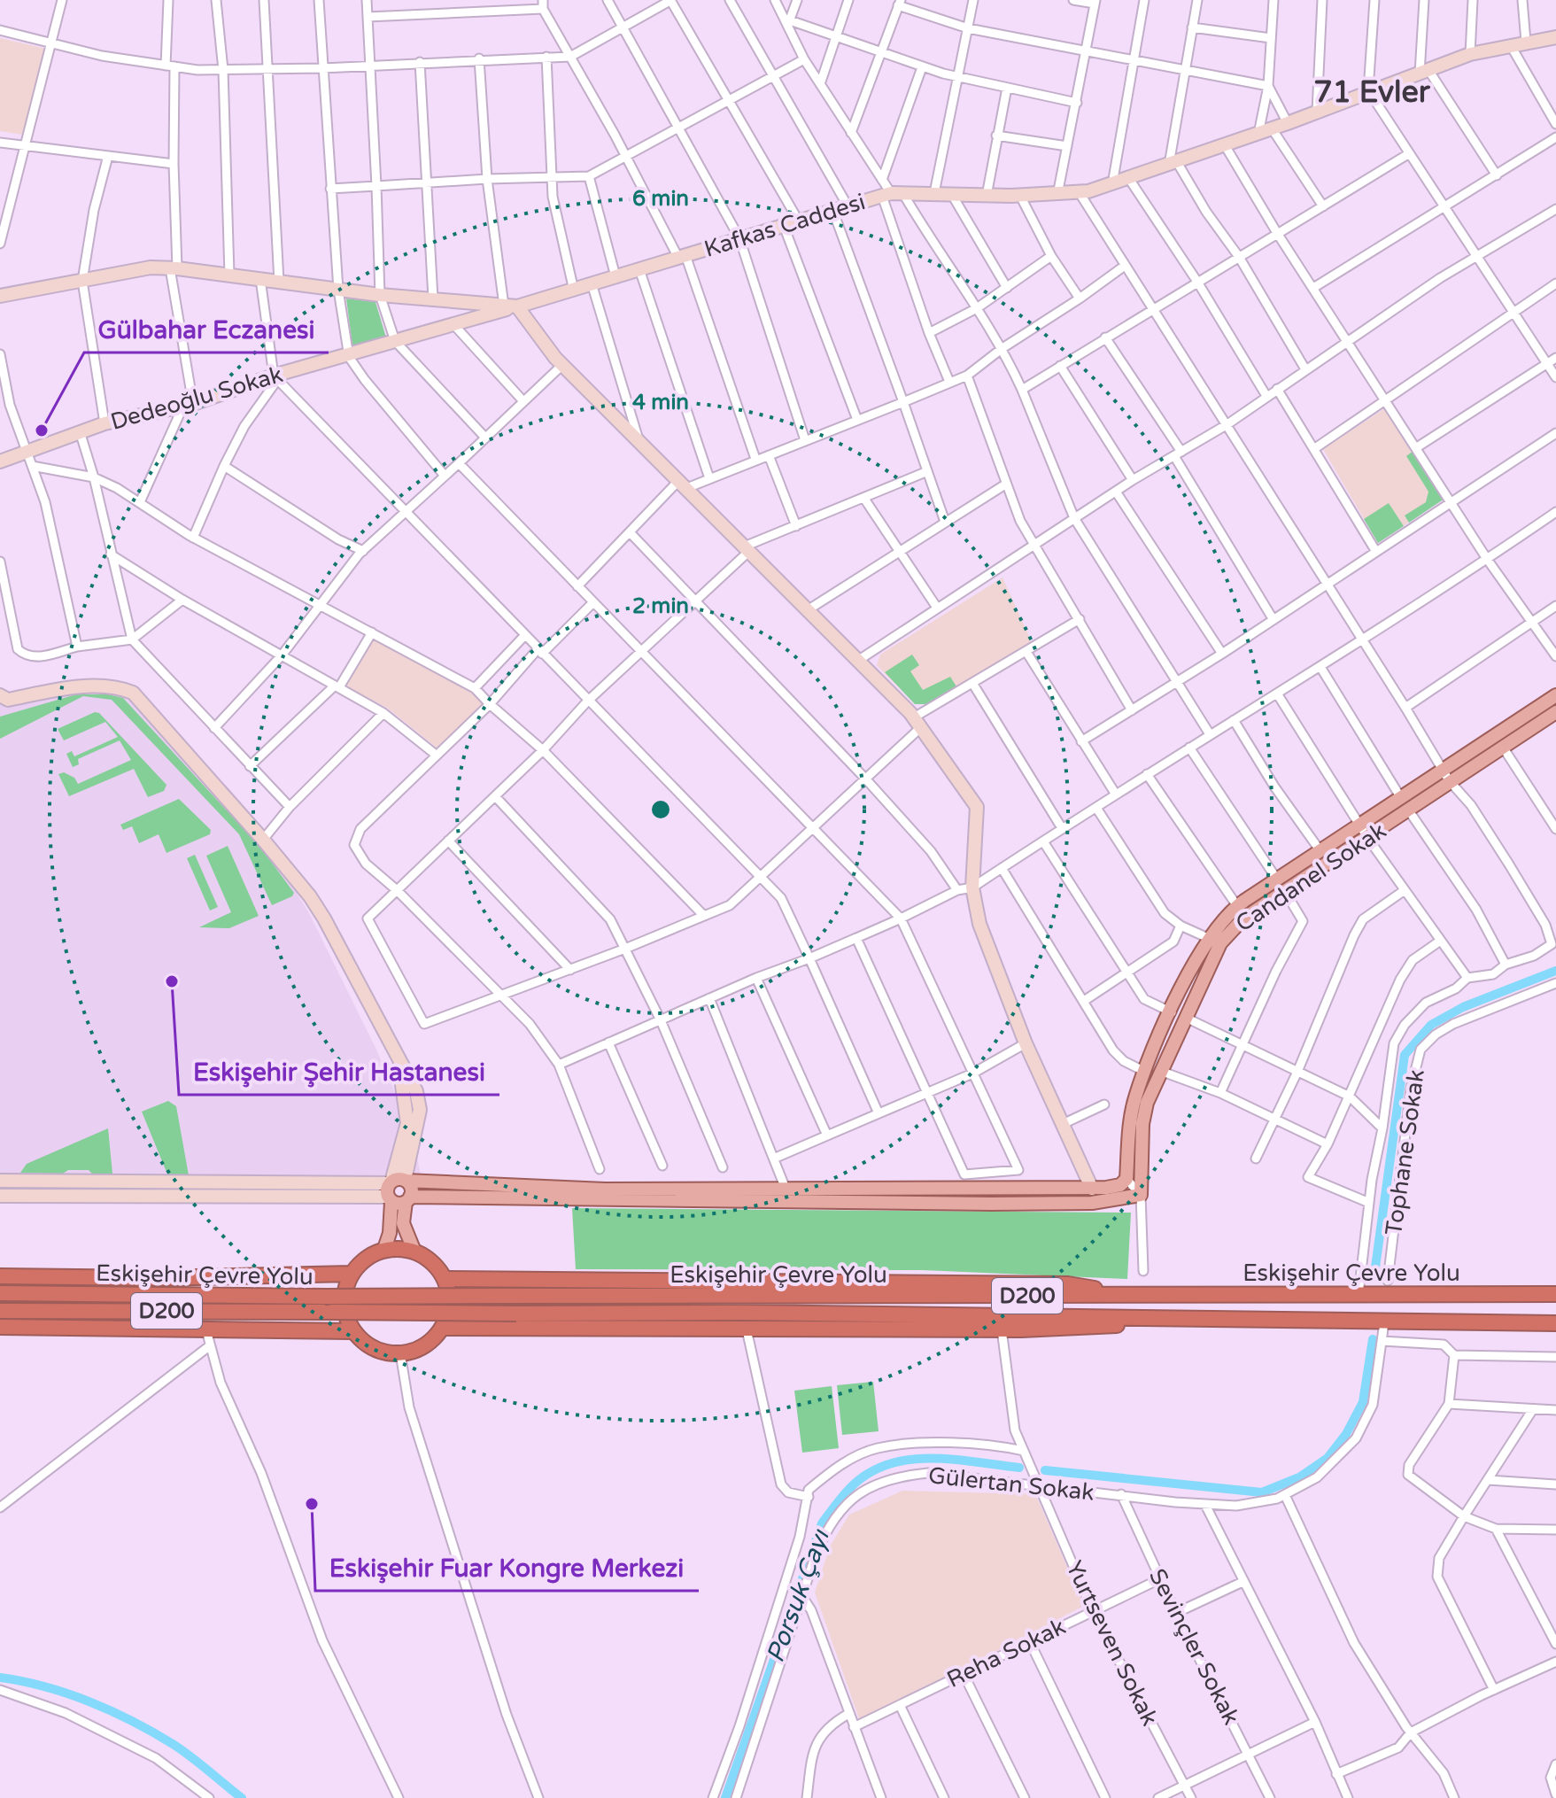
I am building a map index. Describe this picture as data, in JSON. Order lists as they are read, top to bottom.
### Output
{
  "streets": {
    "highway": ["Eskişehir Çevre Yolu", "D200"],
    "main road": ["Candanel Sokak"],
    "street": [
      "Kafkas Caddesi",
      "Dedeoğlu Sokak",
      "Tophane Sokak",
      "Gülertan Sokak",
      "Yurtseven Sokak",
      "Sevinçler Sokak",
      "Reha Sokak"
    ]
  },
  "crossings": [
    ["Kafkas Caddesi", "Dedeoğlu Sokak"],
    ["Eskişehir Çevre Yolu", "Gülertan Sokak"],
    ["Gülertan Sokak", "Yurtseven Sokak"],
    ["Gülertan Sokak", "Sevinçler Sokak"],
    ["Yurtseven Sokak", "Reha Sokak"],
    ["Sevinçler Sokak", "Reha Sokak"]
  ],
  "districts": ["71 Evler"],
  "water": ["Porsuk Çayı"],
  "places": ["Gülbahar Eczanesi", "Eskişehir Şehir Hastanesi", "Eskişehir Fuar Kongre Merkezi"],
  "rings": ["6 min", "4 min", "2 min"]
}
